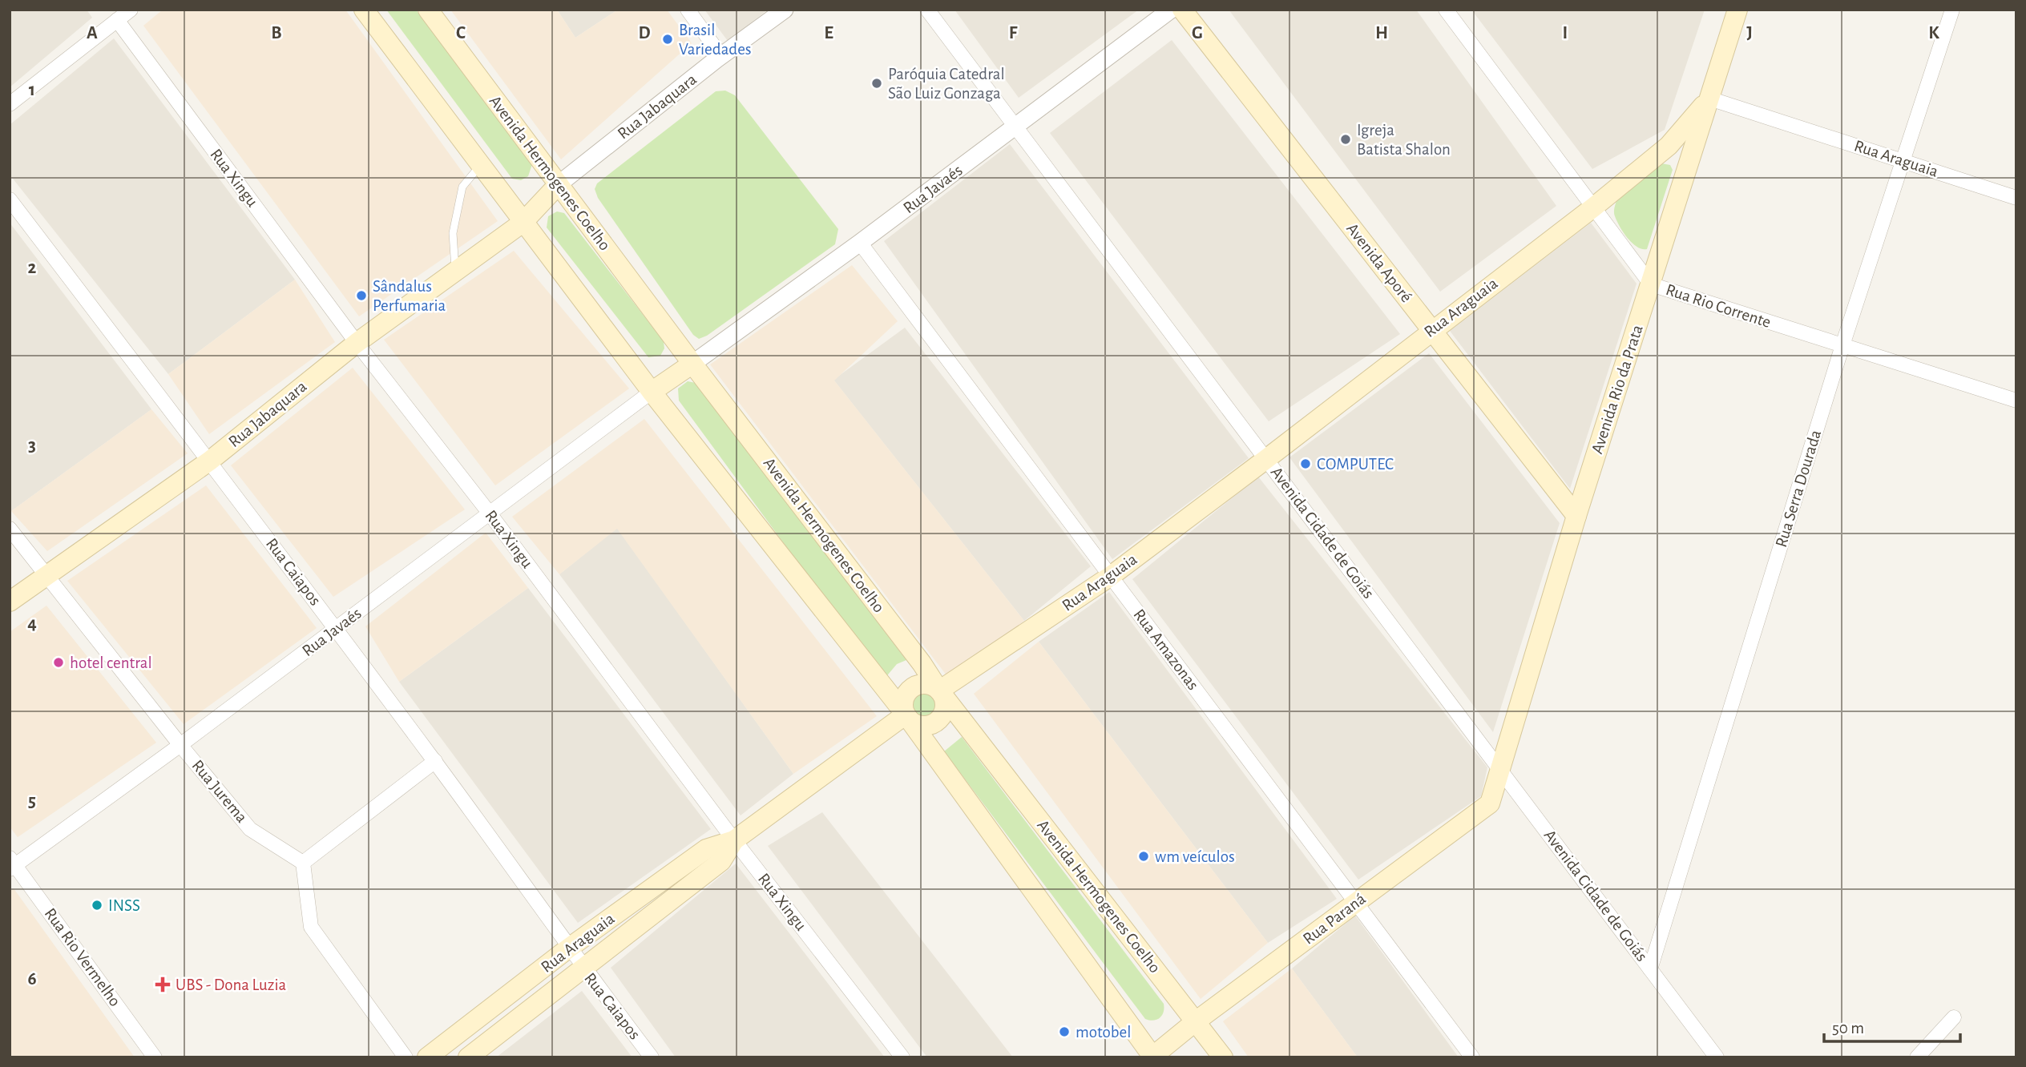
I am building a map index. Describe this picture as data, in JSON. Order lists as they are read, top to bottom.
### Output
{
  "streets": {
    "main road": [
      "Rua Jabaquara",
      "Rua Araguaia",
      "Avenida Hermogenes Coelho",
      "Avenida Aporé",
      "Avenida Rio da Prata",
      "Rua Paraná"
    ],
    "street": [
      "Rua Xingu",
      "Rua Javaés",
      "Rua Rio Corrente",
      "Rua Serra Dourada",
      "Avenida Cidade de Goiás",
      "Rua Caiapos",
      "Rua Amazonas",
      "Rua Jurema",
      "Rua Rio Vermelho"
    ]
  },
  "crossings": [
    ["Rua Jabaquara", "Avenida Hermogenes Coelho"],
    ["Rua Jabaquara", "Rua Xingu"],
    ["Rua Jabaquara", "Rua Caiapos"],
    ["Rua Jabaquara", "Rua Jurema"],
    ["Rua Araguaia", "Avenida Hermogenes Coelho"],
    ["Rua Araguaia", "Rua Xingu"],
    ["Rua Araguaia", "Avenida Aporé"],
    ["Rua Araguaia", "Rua Rio Corrente"],
    ["Rua Araguaia", "Avenida Rio da Prata"],
    ["Rua Araguaia", "Rua Serra Dourada"],
    ["Rua Araguaia", "Avenida Cidade de Goiás"],
    ["Rua Araguaia", "Rua Caiapos"],
    ["Rua Araguaia", "Rua Amazonas"],
    ["Avenida Hermogenes Coelho", "Rua Javaés"],
    ["Avenida Hermogenes Coelho", "Rua Paraná"],
    ["Rua Xingu", "Rua Javaés"],
    ["Rua Javaés", "Avenida Cidade de Goiás"],
    ["Rua Javaés", "Rua Caiapos"],
    ["Rua Javaés", "Rua Amazonas"],
    ["Rua Javaés", "Rua Jurema"],
    ["Rua Javaés", "Rua Rio Vermelho"],
    ["Avenida Aporé", "Avenida Rio da Prata"],
    ["Rua Rio Corrente", "Avenida Rio da Prata"],
    ["Rua Rio Corrente", "Rua Serra Dourada"],
    ["Avenida Rio da Prata", "Avenida Cidade de Goiás"],
    ["Avenida Rio da Prata", "Rua Paraná"],
    ["Rua Serra Dourada", "Avenida Cidade de Goiás"],
    ["Avenida Cidade de Goiás", "Rua Paraná"],
    ["Rua Amazonas", "Rua Paraná"]
  ],
  "places": {
    "other": [
      "Brasil Variedades",
      "Paróquia Catedral São Luiz Gonzaga",
      "Igreja Batista Shalon",
      "Sândalus Perfumaria",
      "COMPUTEC",
      "hotel central",
      "wm veículos",
      "INSS",
      "motobel"
    ],
    "health": ["UBS - Dona Luzia"]
  },
  "scale_bar": "50 m",
  "grid": {
    "columns": [
      "A",
      "B",
      "C",
      "D",
      "E",
      "F",
      "G",
      "H",
      "I",
      "J",
      "K"
    ],
    "rows": [
      "1",
      "2",
      "3",
      "4",
      "5",
      "6"
    ]
  }
}
